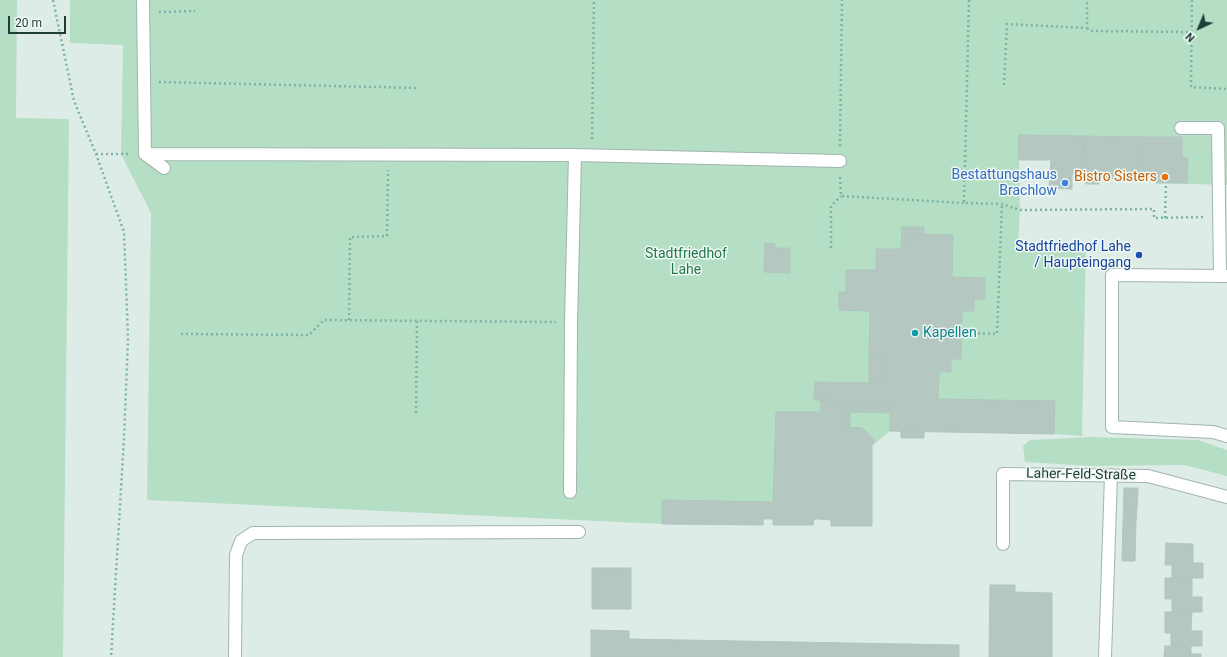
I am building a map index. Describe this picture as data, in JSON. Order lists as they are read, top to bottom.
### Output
{
  "streets": {
    "street": ["Laher-Feld-Straße"]
  },
  "parks": ["Stadtfriedhof Lahe"],
  "places": [
    "Bistro Sisters",
    "Bestattungshaus Brachlow",
    "Stadtfriedhof Lahe / Haupteingang",
    "Kapellen"
  ],
  "scale_bar": "20 m",
  "north": "bottom left"
}
